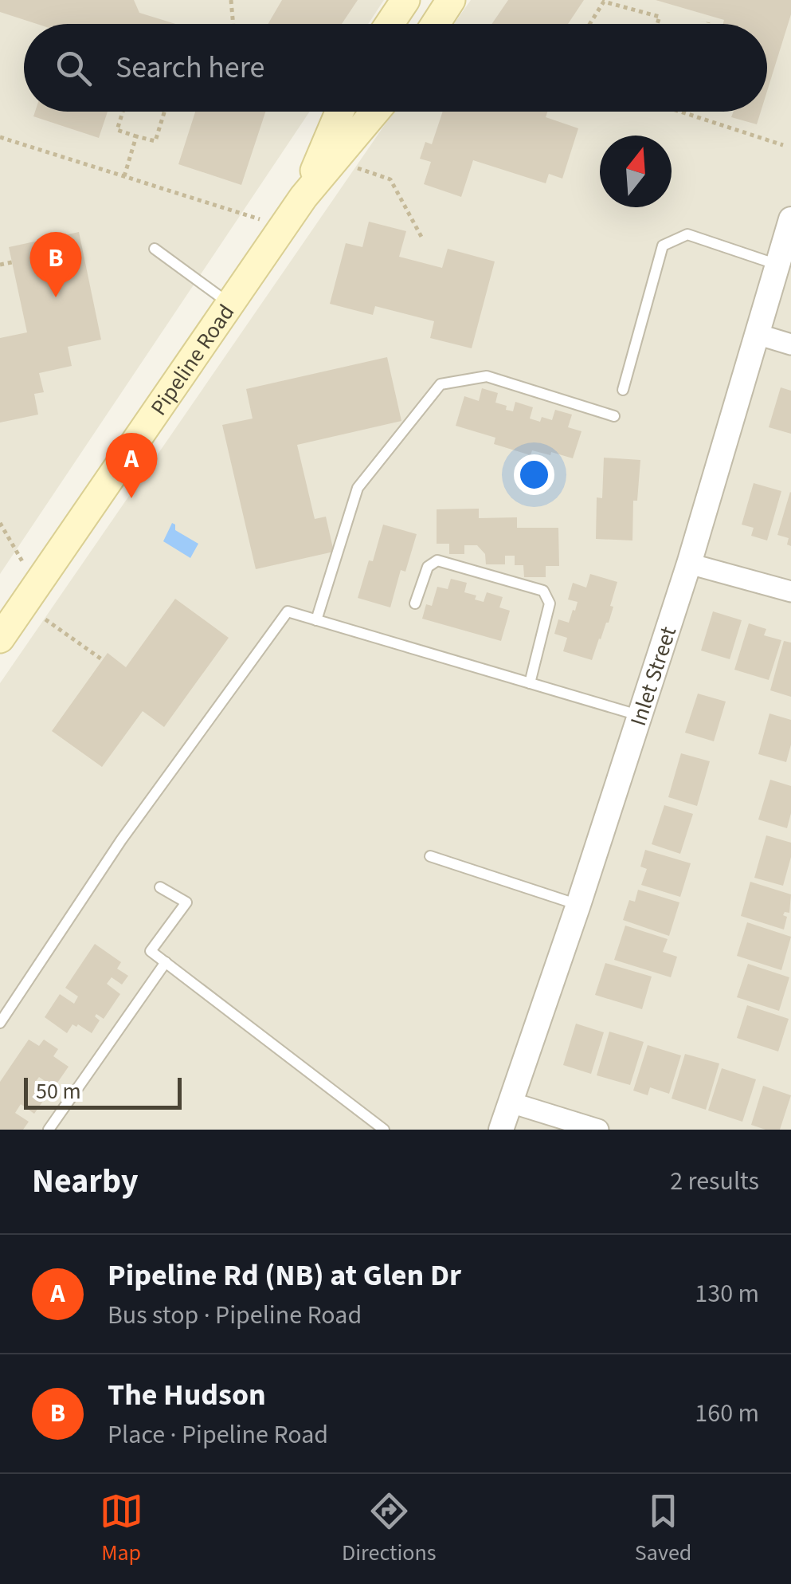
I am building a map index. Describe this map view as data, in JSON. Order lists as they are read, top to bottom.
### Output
{
  "streets": {
    "main road": ["Pipeline Road"],
    "street": ["Inlet Street"]
  },
  "scale_bar": "50 m",
  "north": "top",
  "page": {
    "search": "Search here",
    "pins": ["B", "A"],
    "scale": "50 m",
    "heading": ["Nearby", "2 results"],
    "list": [
      {
        "mark": "A",
        "name": "Pipeline Rd (NB) at Glen Dr",
        "note": "Bus stop · Pipeline Road",
        "value": "130 m"
      },
      {
        "mark": "B",
        "name": "The Hudson",
        "note": "Place · Pipeline Road",
        "value": "160 m"
      }
    ],
    "nav": ["Map", "Directions", "Saved"]
  }
}
